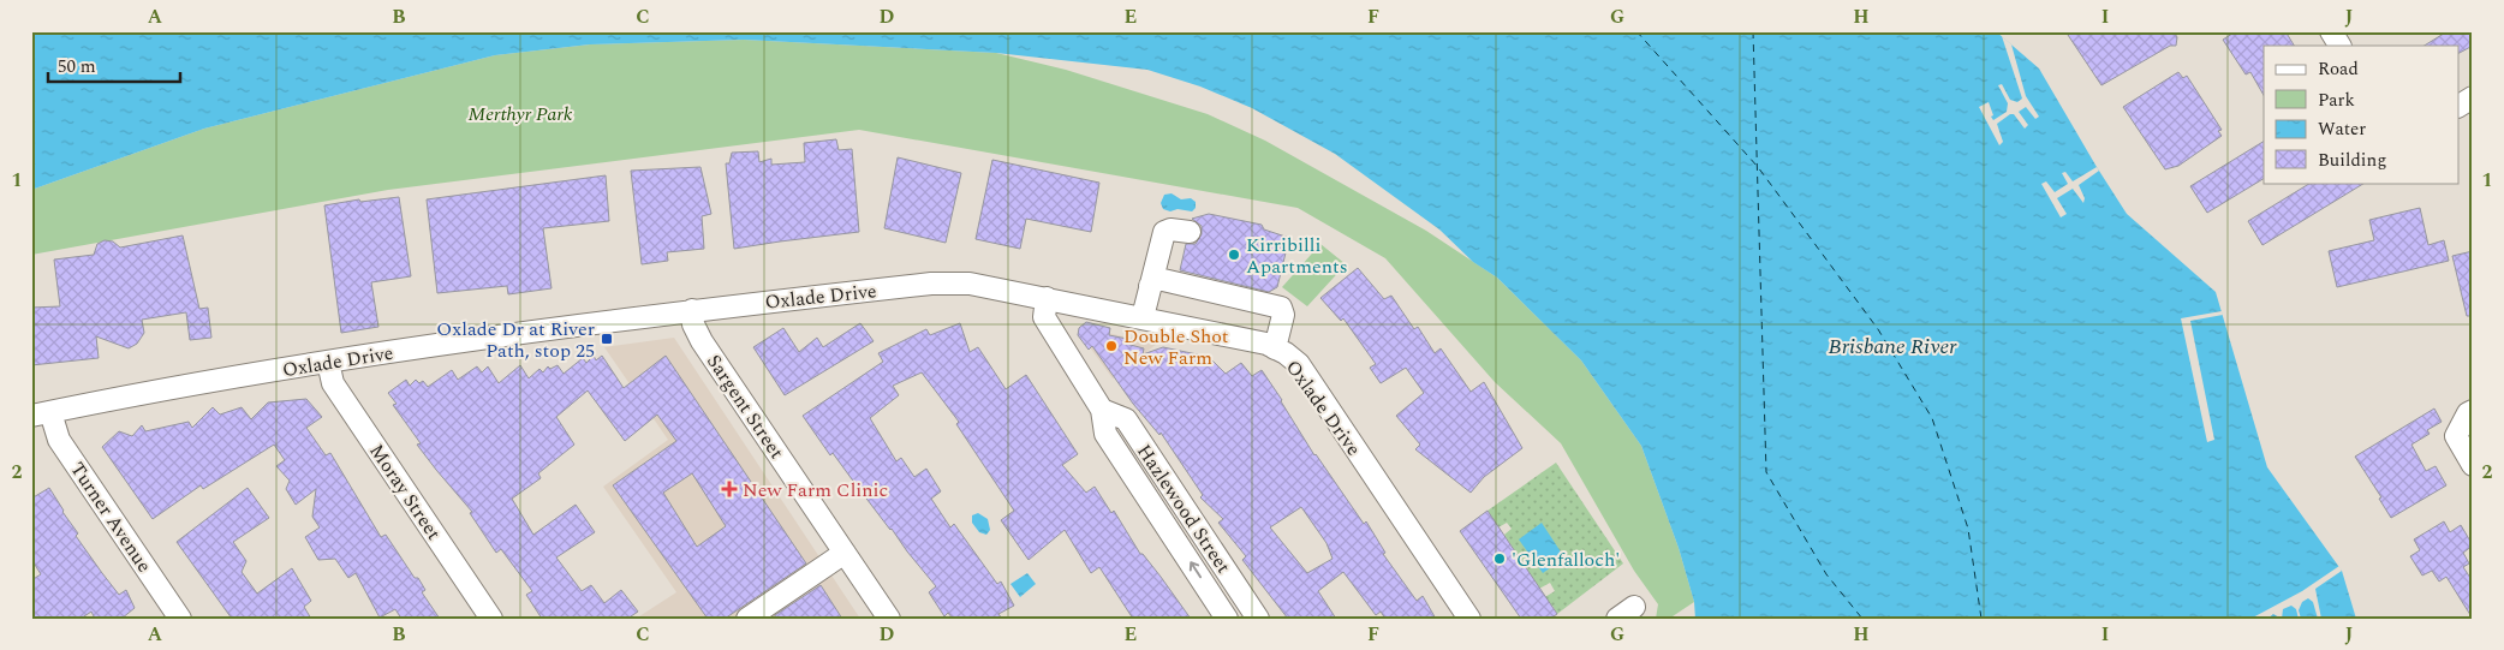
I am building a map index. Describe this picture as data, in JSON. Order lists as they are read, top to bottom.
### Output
{
  "streets": {
    "street": [
      "Oxlade Drive",
      "Sargent Street",
      "Moray Street",
      "Hazlewood Street",
      "Turner Avenue"
    ]
  },
  "crossings": [
    ["Oxlade Drive", "Sargent Street"],
    ["Oxlade Drive", "Moray Street"],
    ["Oxlade Drive", "Hazlewood Street"],
    ["Oxlade Drive", "Turner Avenue"]
  ],
  "water": ["Brisbane River"],
  "parks": ["Merthyr Park"],
  "places": {
    "other": ["Kirribilli Apartments", "Double Shot New Farm", "'Glenfalloch'"],
    "transit": ["Oxlade Dr at River Path, stop 25"],
    "health": ["New Farm Clinic"]
  },
  "legend": [
    "Road",
    "Park",
    "Water",
    "Building"
  ],
  "scale_bar": "50 m",
  "grid": {
    "columns": [
      "A",
      "B",
      "C",
      "D",
      "E",
      "F",
      "G",
      "H",
      "I",
      "J"
    ],
    "rows": ["1", "2"]
  }
}
